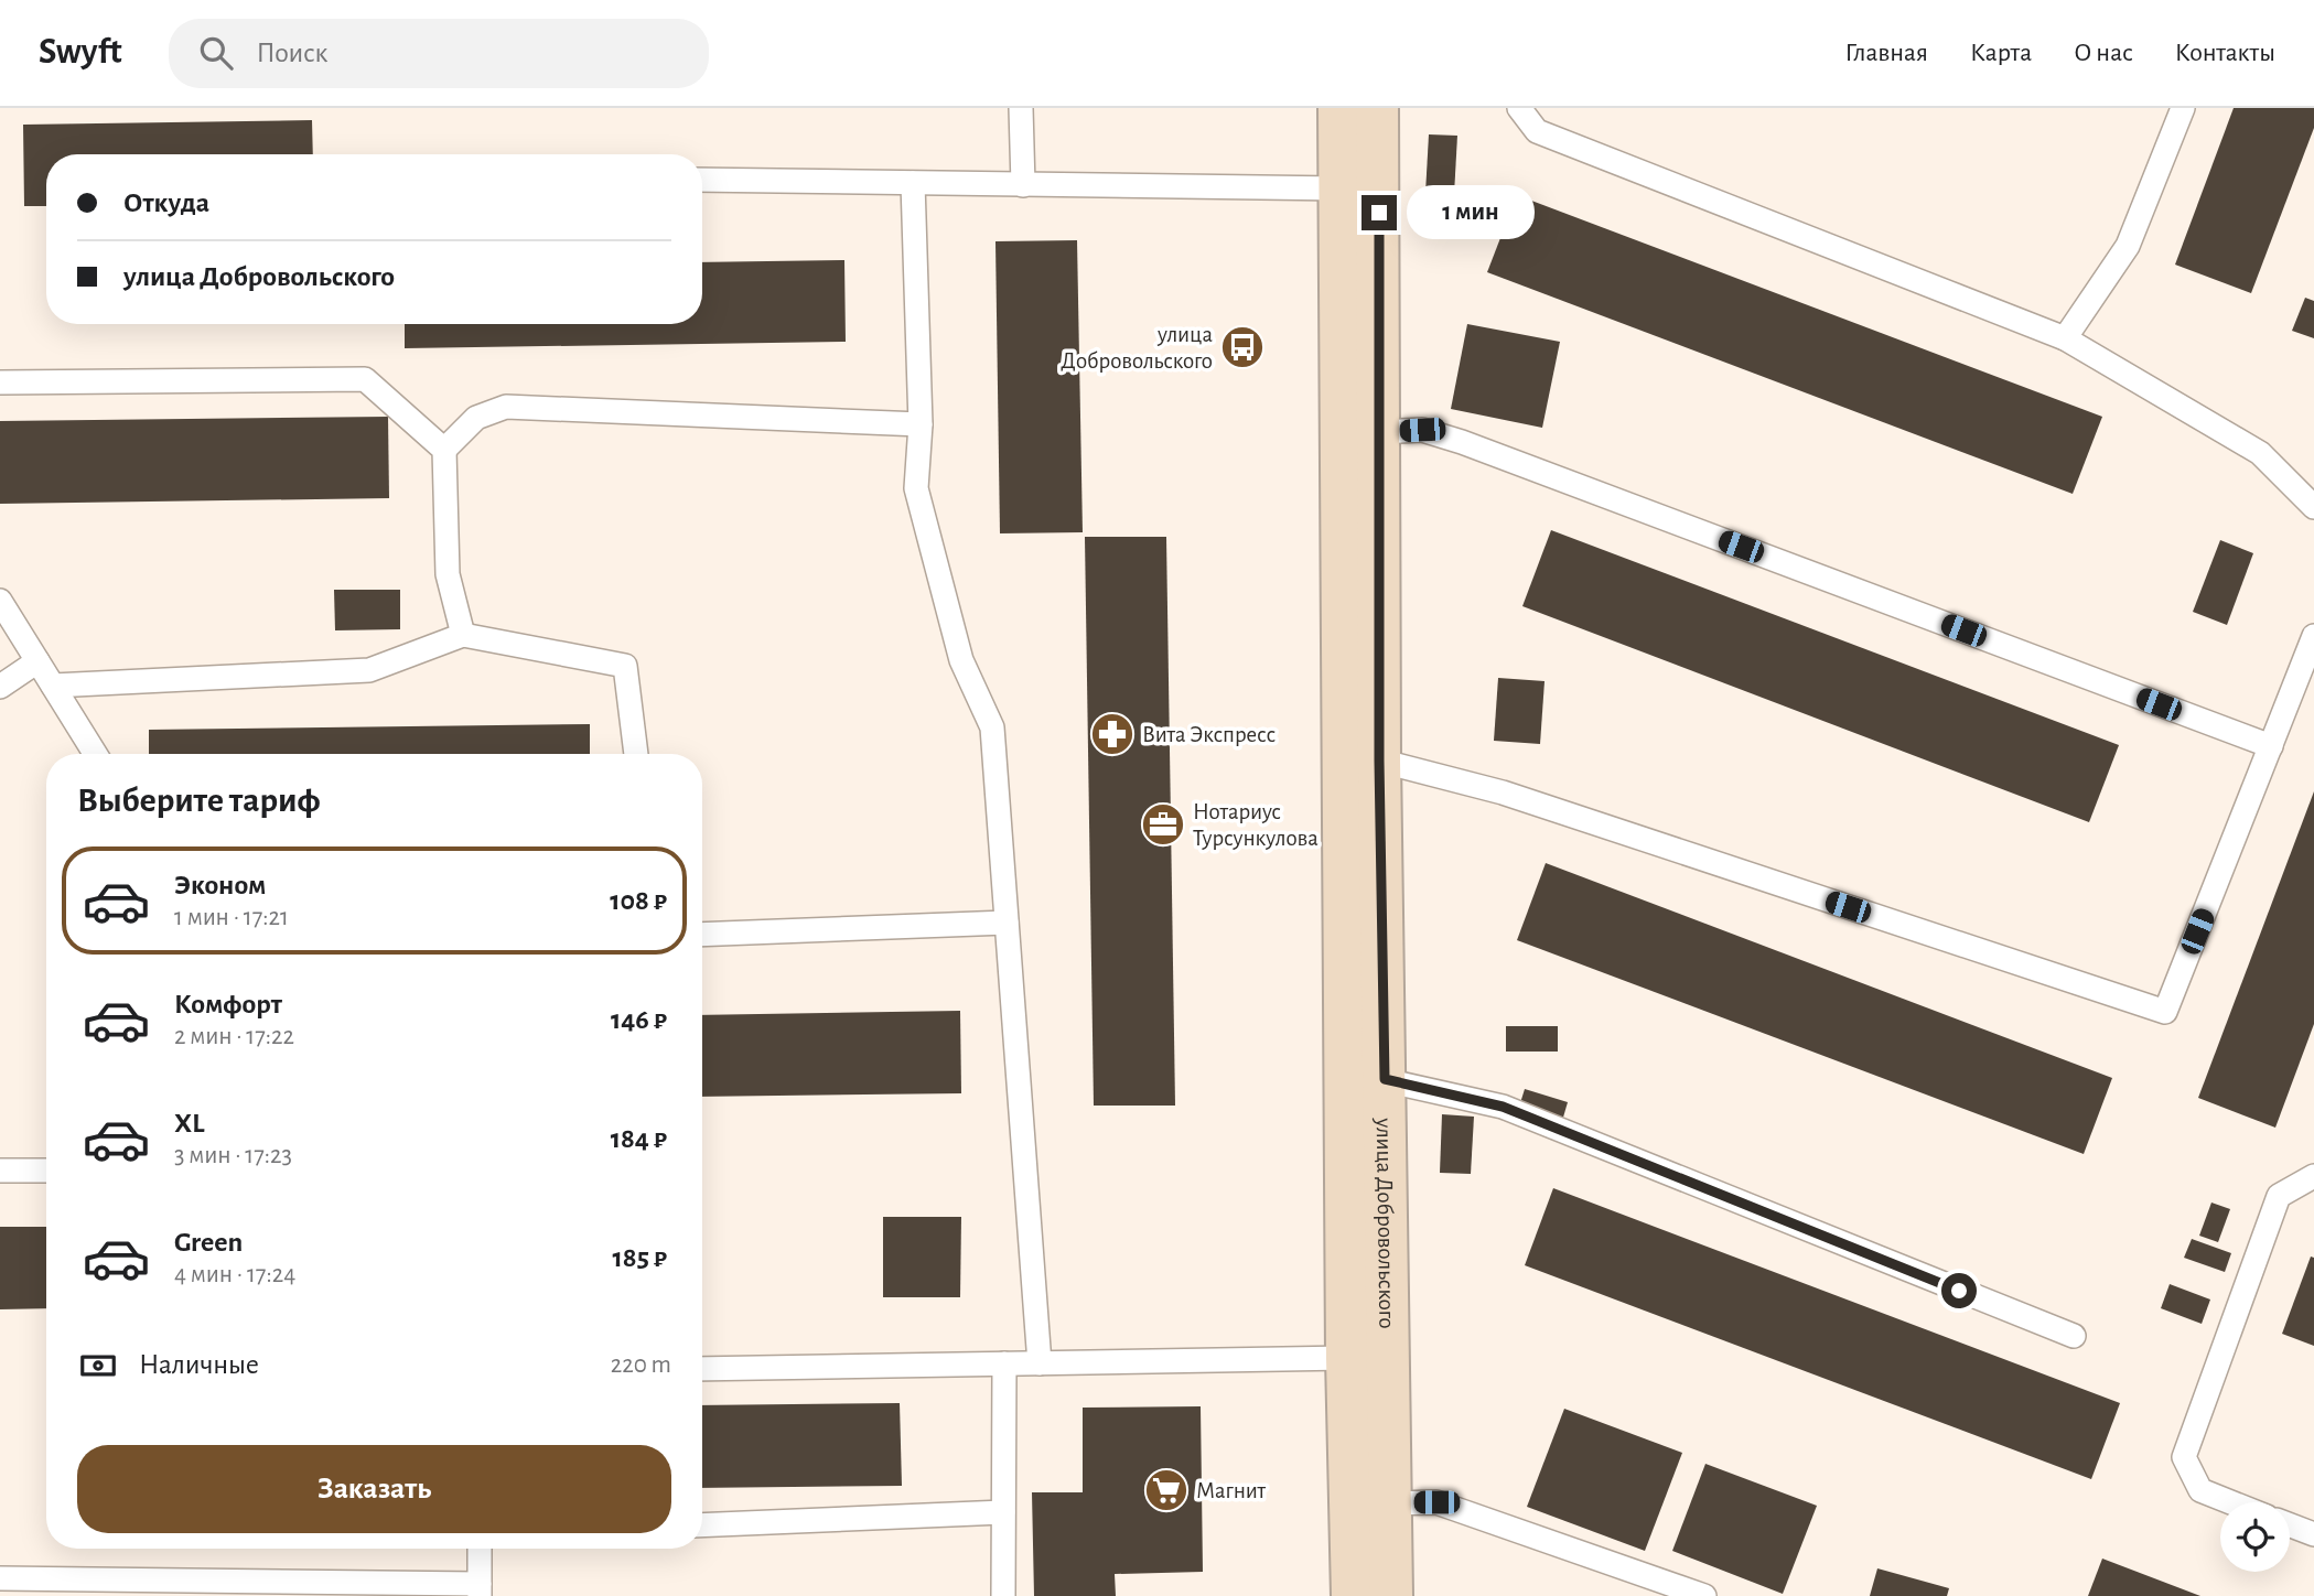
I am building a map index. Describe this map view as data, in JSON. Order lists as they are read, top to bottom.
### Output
{
  "streets": {
    "main road": ["улица Добровольского"]
  },
  "places": {
    "bus stop": ["улица Добровольского"],
    "pharmacy": ["Вита Экспресс"],
    "office": ["Нотариус Турсункулова"],
    "supermarket": ["Магнит"]
  },
  "page": {
    "header": "Swyft",
    "search": "Поиск",
    "nav": [
      "Главная",
      "Карта",
      "О нас",
      "Контакты"
    ],
    "banner": ["Откуда", "улица Добровольского"],
    "bubble": "1 мин",
    "heading": "Выберите тариф",
    "list": [
      {
        "name": "Эконом",
        "note": "1 мин · 17:21",
        "value": "108 ₽"
      },
      {
        "name": "Комфорт",
        "note": "2 мин · 17:22",
        "value": "146 ₽"
      },
      {
        "name": "XL",
        "note": "3 мин · 17:23",
        "value": "184 ₽"
      },
      {
        "name": "Green",
        "note": "4 мин · 17:24",
        "value": "185 ₽"
      }
    ],
    "pay": ["Наличные", "220 m"],
    "buttons": "Заказать"
  }
}
